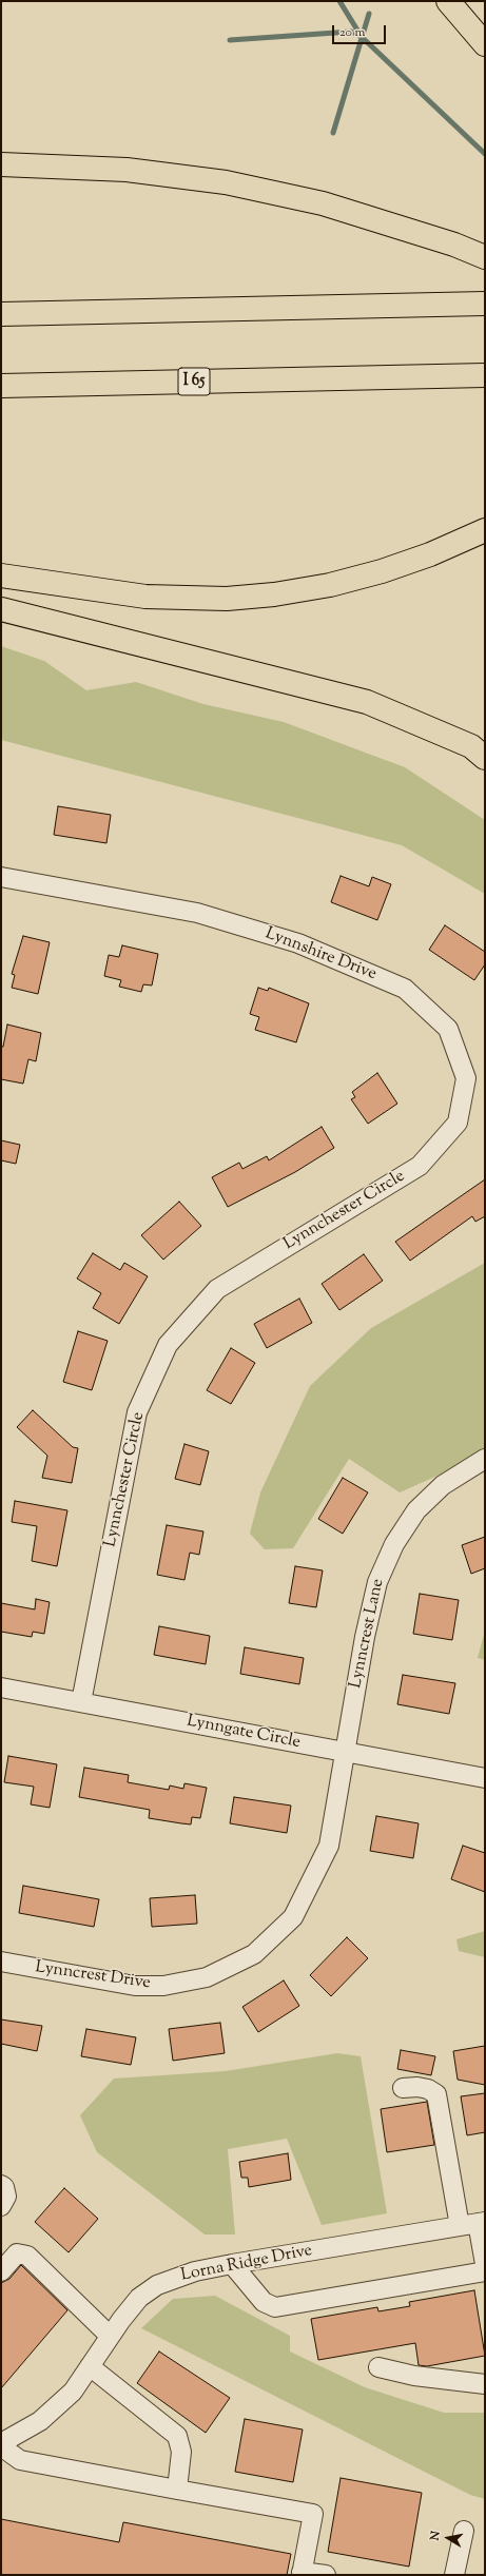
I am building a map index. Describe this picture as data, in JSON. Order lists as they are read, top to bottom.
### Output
{
  "streets": {
    "highway": ["I 65"],
    "street": [
      "Lynnshire Drive",
      "Lynnchester Circle",
      "Lynncrest Lane",
      "Lynngate Circle",
      "Lynncrest Drive",
      "Lorna Ridge Drive"
    ]
  },
  "crossings": [
    ["Lynnshire Drive", "Lynnchester Circle"],
    ["Lynnchester Circle", "Lynngate Circle"],
    ["Lynncrest Lane", "Lynngate Circle"],
    ["Lynncrest Lane", "Lynncrest Drive"],
    ["Lynngate Circle", "Lynncrest Drive"]
  ],
  "scale_bar": "20 m",
  "north": "left"
}
